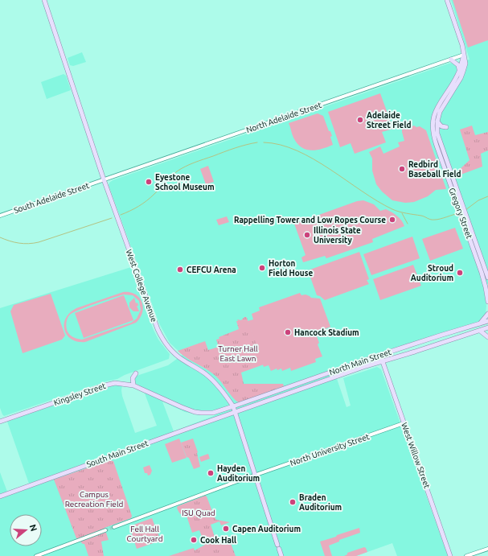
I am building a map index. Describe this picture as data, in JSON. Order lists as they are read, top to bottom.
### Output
{
  "streets": {
    "main road": [
      "Gregory Street",
      "West College Avenue",
      "North Main Street",
      "Kingsley Street",
      "South Main Street",
      "West Willow Street"
    ],
    "street": ["North Adelaide Street", "South Adelaide Street", "North University Street"]
  },
  "crossings": [
    ["North Adelaide Street", "South Adelaide Street"],
    ["North Adelaide Street", "Gregory Street"],
    ["North Adelaide Street", "West College Avenue"],
    ["South Adelaide Street", "West College Avenue"],
    ["West College Avenue", "North Main Street"],
    ["West College Avenue", "Kingsley Street"],
    ["West College Avenue", "North University Street"],
    ["West College Avenue", "South Main Street"],
    ["North Main Street", "Kingsley Street"],
    ["North Main Street", "South Main Street"],
    ["North Main Street", "West Willow Street"],
    ["North University Street", "West Willow Street"]
  ],
  "parks": [
    "Turner Hall East Lawn",
    "Campus Recreation Field",
    "ISU Quad",
    "Fell Hall Courtyard"
  ],
  "places": [
    "Adelaide Street Field",
    "Redbird Baseball Field",
    "Eyestone School Museum",
    "Rappelling Tower and Low Ropes Course",
    "Illinois State University",
    "Horton Field House",
    "CEFCU Arena",
    "Stroud Auditorium",
    "Hancock Stadium",
    "Hayden Auditorium",
    "Braden Auditorium",
    "Capen Auditorium",
    "Cook Hall"
  ],
  "north": "right"
}
